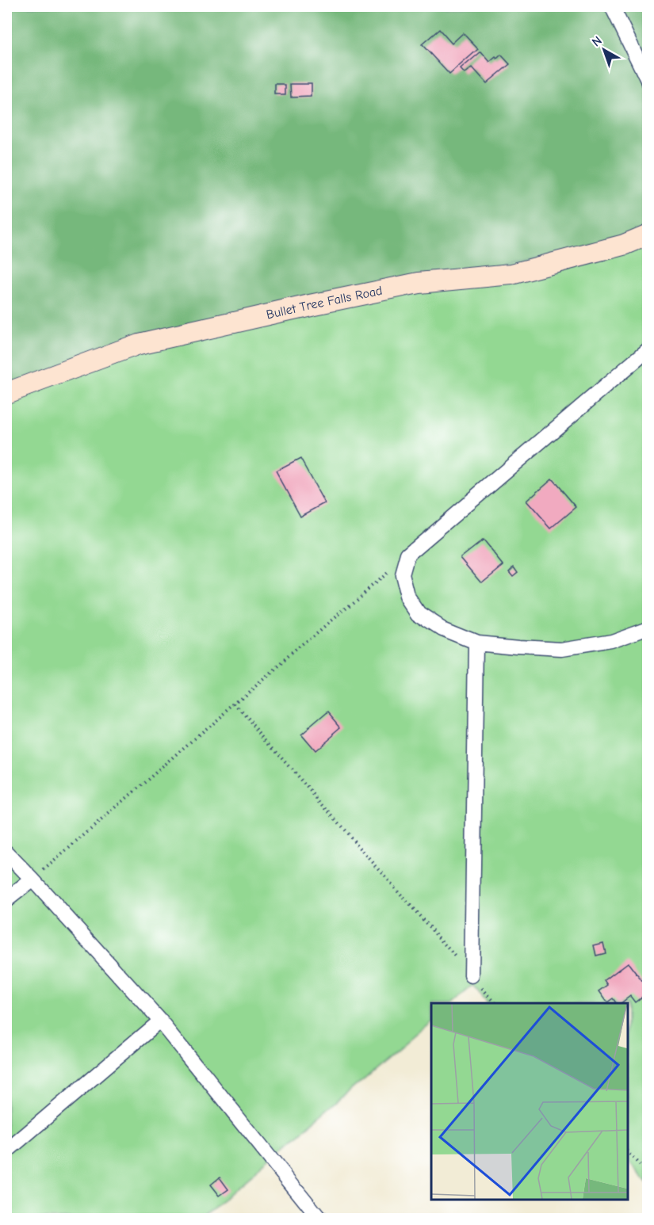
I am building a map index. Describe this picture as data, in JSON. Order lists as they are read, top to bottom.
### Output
{
  "streets": {
    "main road": ["Bullet Tree Falls Road"]
  },
  "north": "top left"
}
